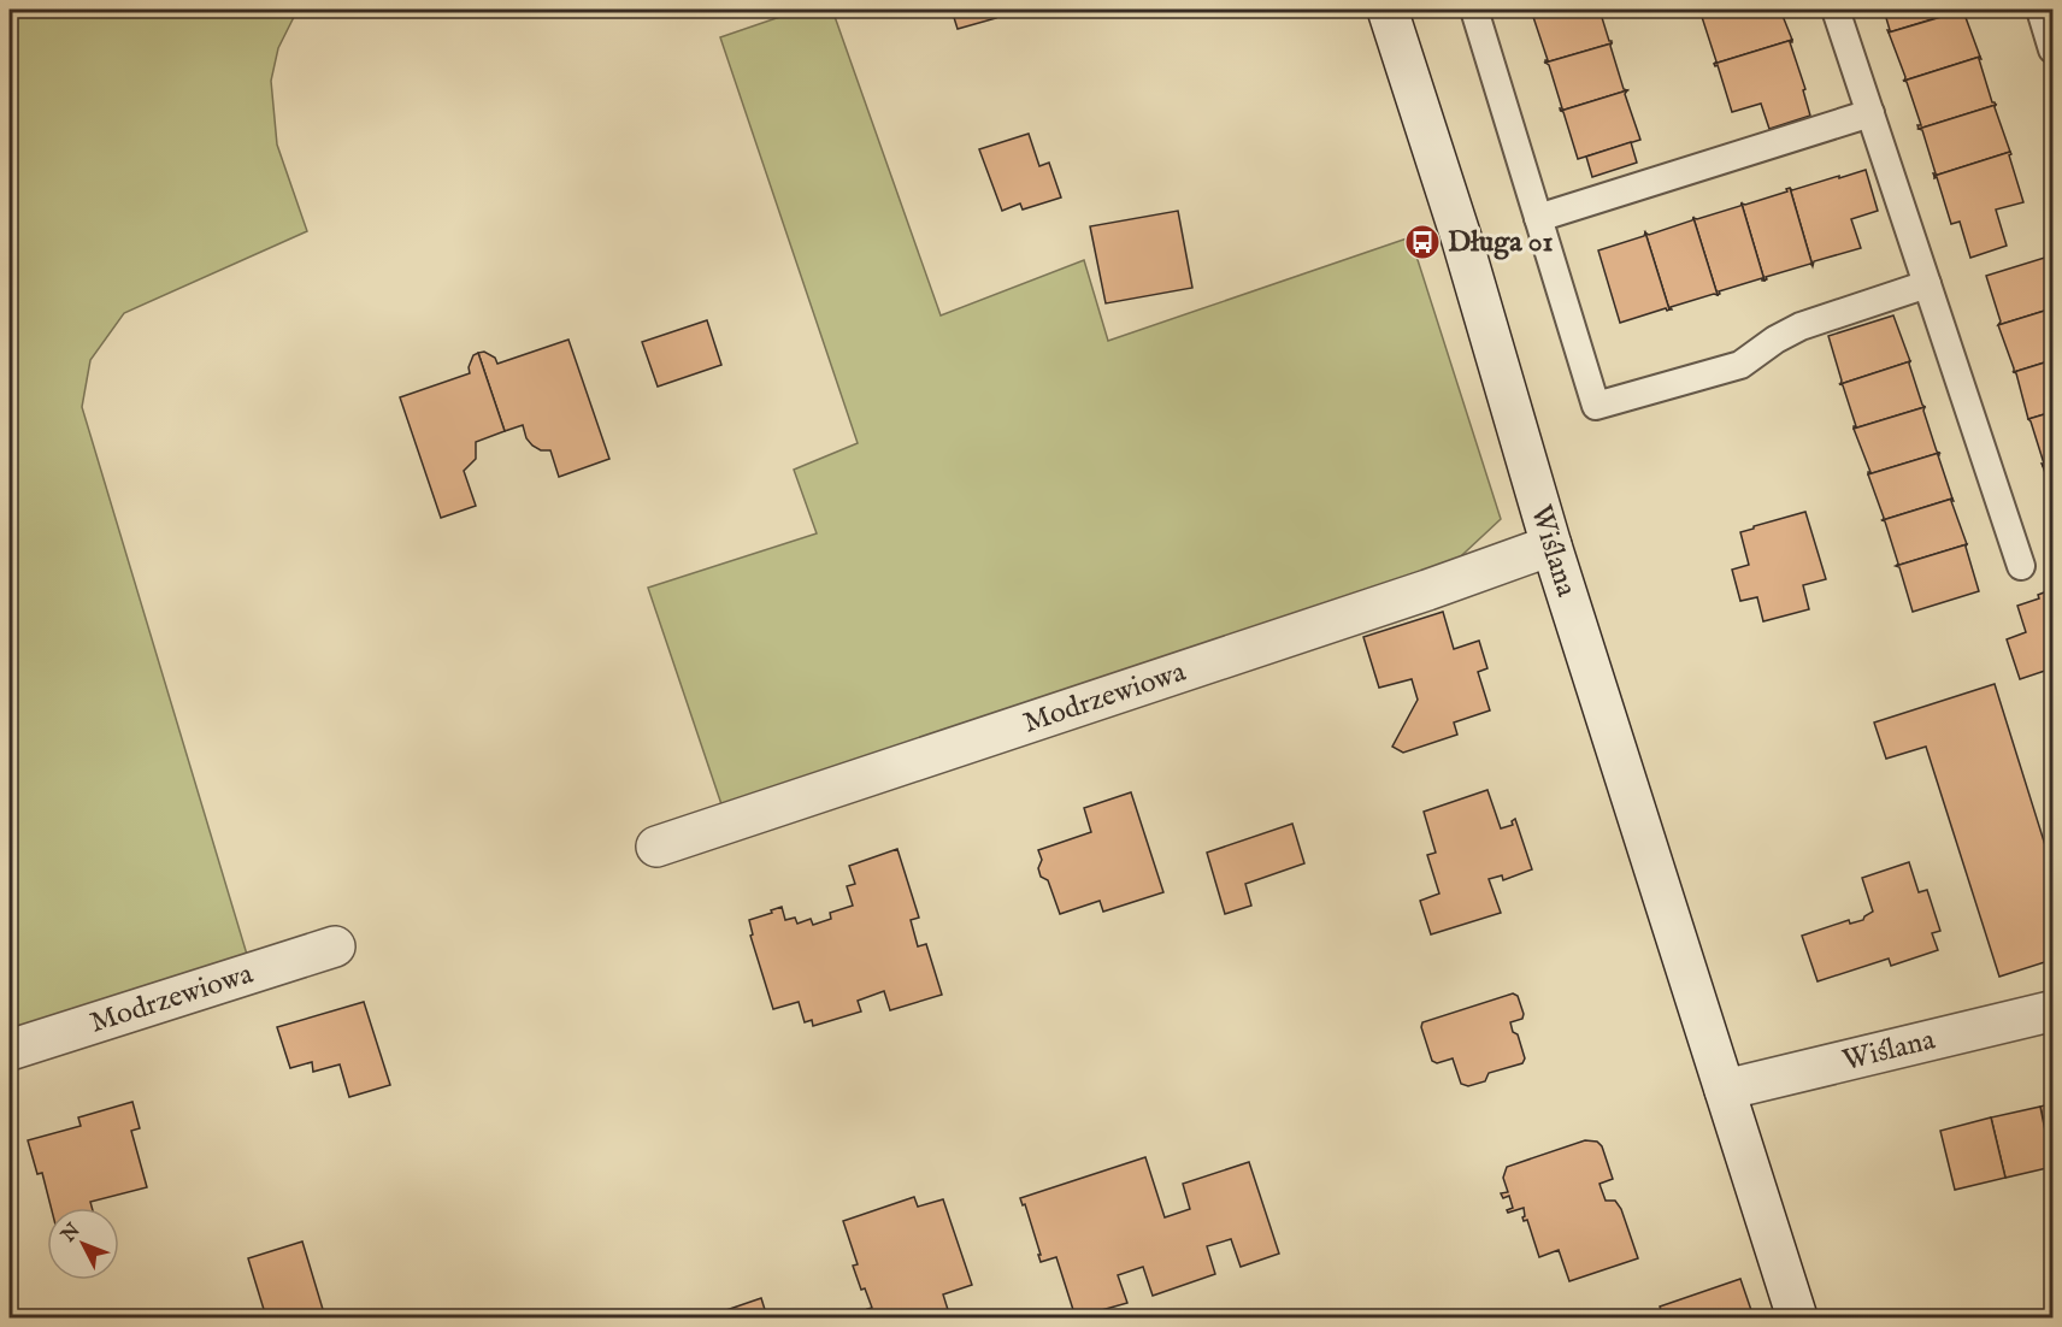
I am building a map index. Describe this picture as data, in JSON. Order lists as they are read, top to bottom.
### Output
{
  "streets": {
    "street": ["Wiślana", "Modrzewiowa"]
  },
  "crossings": [
    ["Wiślana", "Modrzewiowa"]
  ],
  "places": {
    "bus stop": ["Długa 01"]
  },
  "north": "top left"
}
